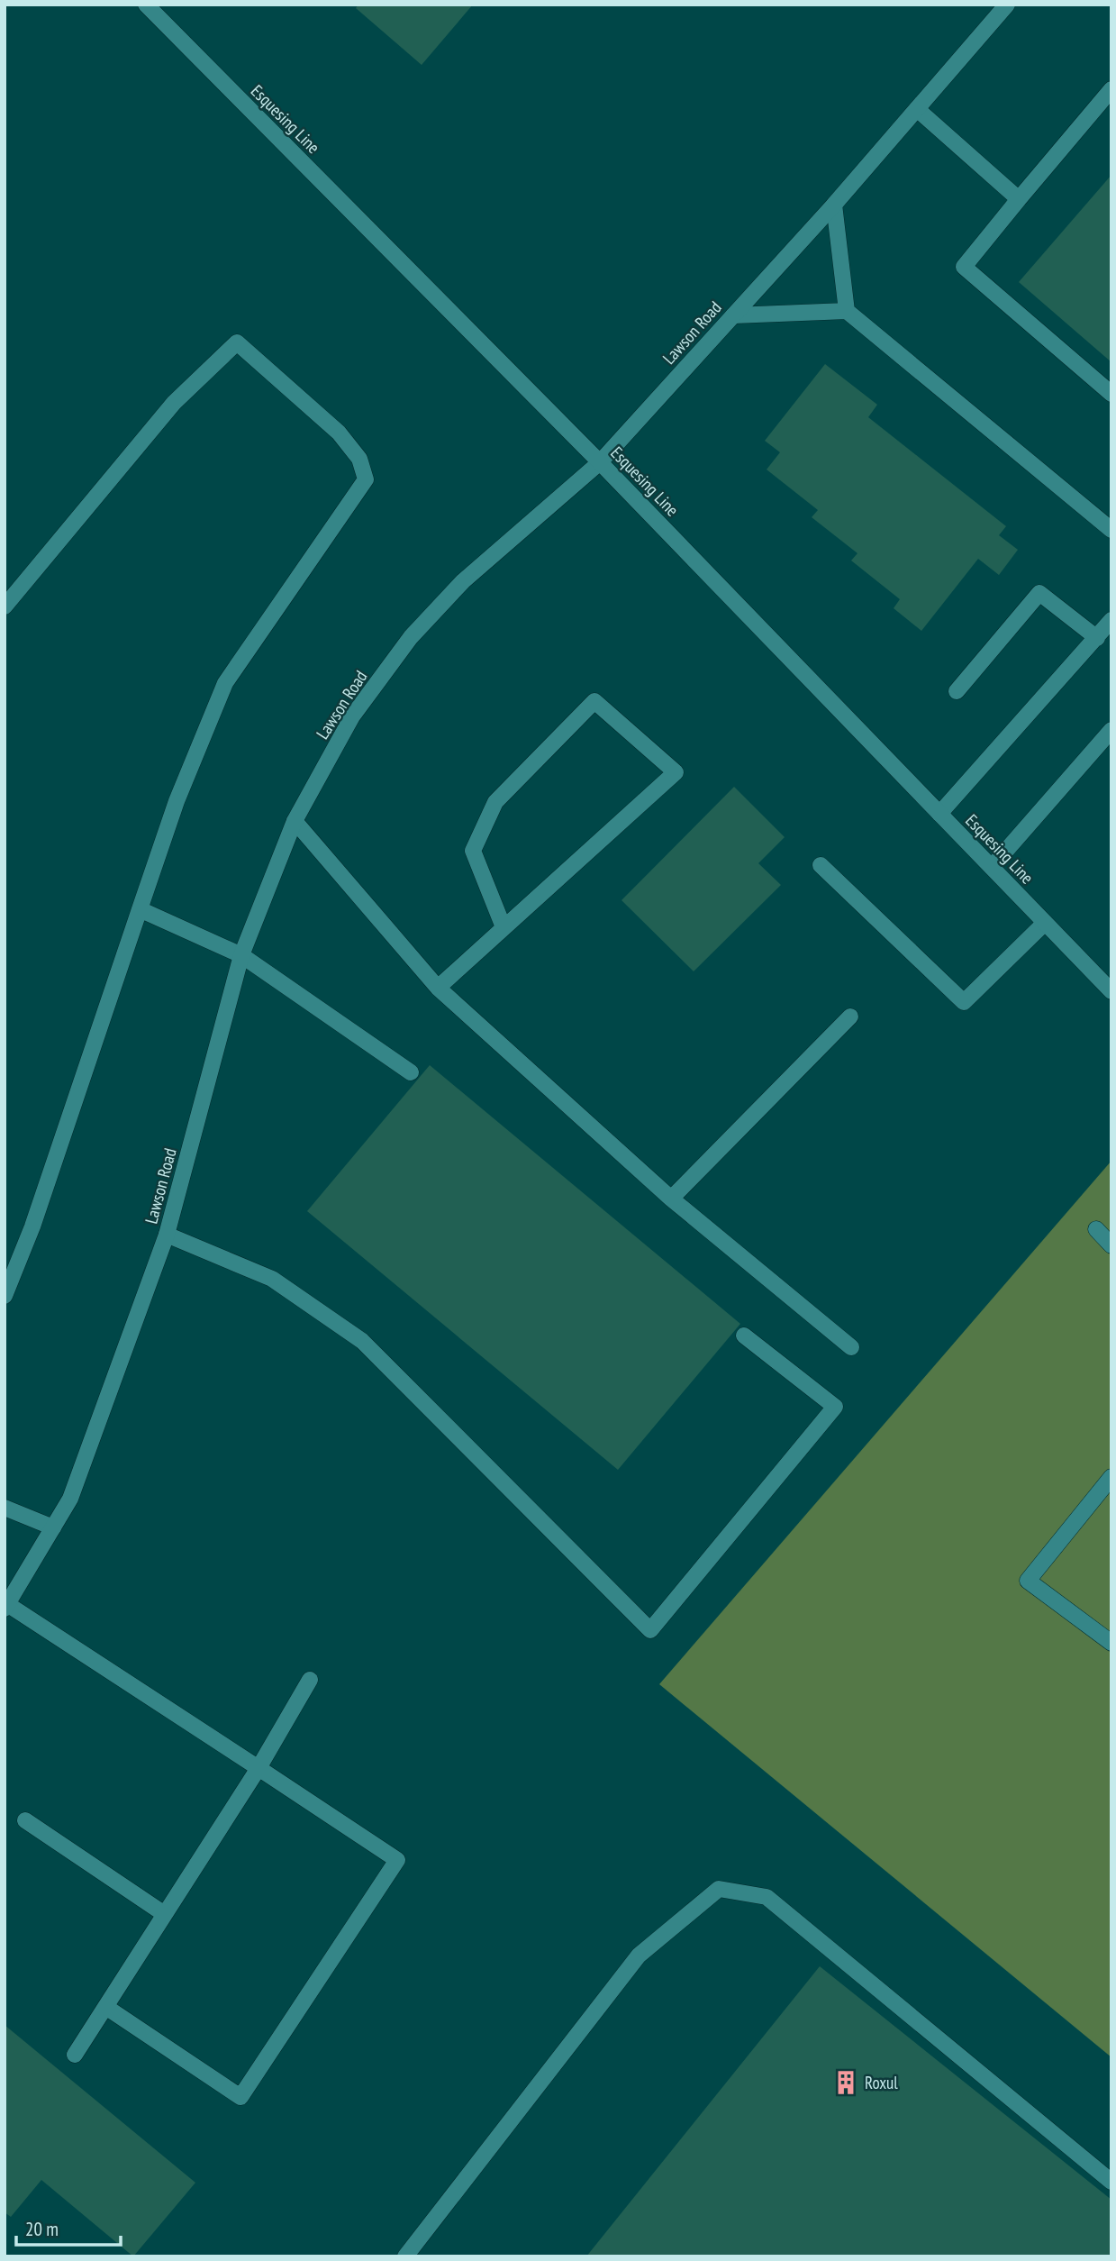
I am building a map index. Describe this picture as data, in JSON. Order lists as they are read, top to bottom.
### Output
{
  "streets": {
    "street": ["Esquesing Line", "Lawson Road"]
  },
  "crossings": [
    ["Esquesing Line", "Lawson Road"]
  ],
  "places": {
    "building": ["Roxul"]
  },
  "scale_bar": "20 m"
}
